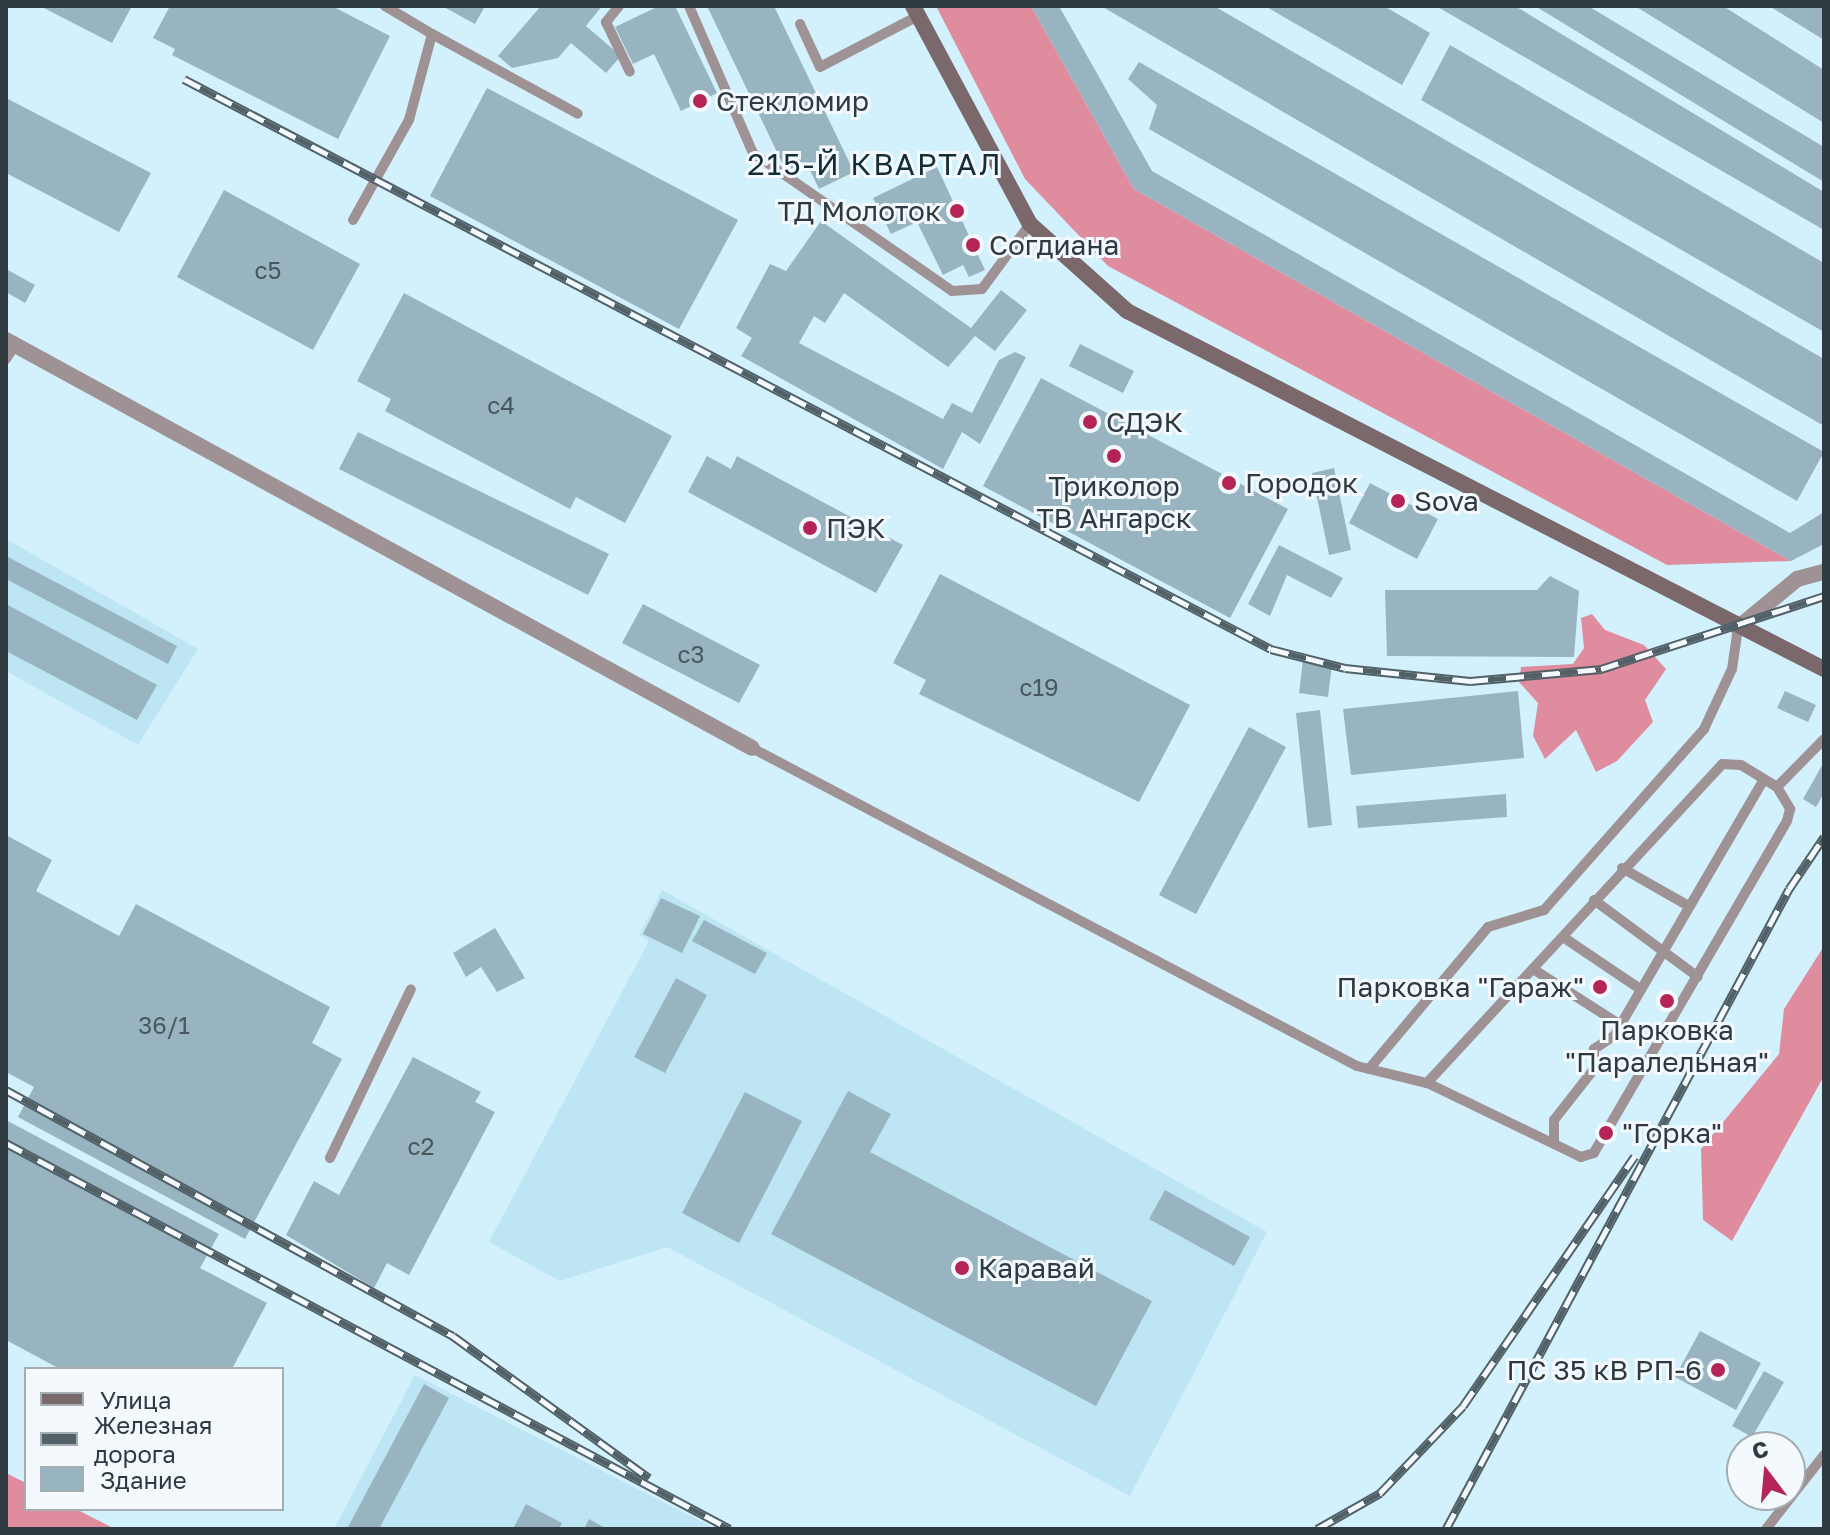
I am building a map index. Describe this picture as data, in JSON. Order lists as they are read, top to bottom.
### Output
{
  "districts": ["215-Й КВАРТАЛ"],
  "places": [
    "Стекломир",
    "ТД Молоток",
    "Согдиана",
    "СДЭК",
    "Триколор ТВ Ангарск",
    "Городок",
    "Sova",
    "ПЭК",
    "Парковка \"Гараж\"",
    "Парковка \"Паралельная\"",
    "\"Горка\"",
    "Каравай",
    "ПС 35 кВ РП-6"
  ],
  "house_numbers": [
    "с5",
    "с4",
    "с3",
    "с19",
    "36/1",
    "с2"
  ],
  "legend": ["Улица", "Железная дорога", "Здание"],
  "north": "top"
}
